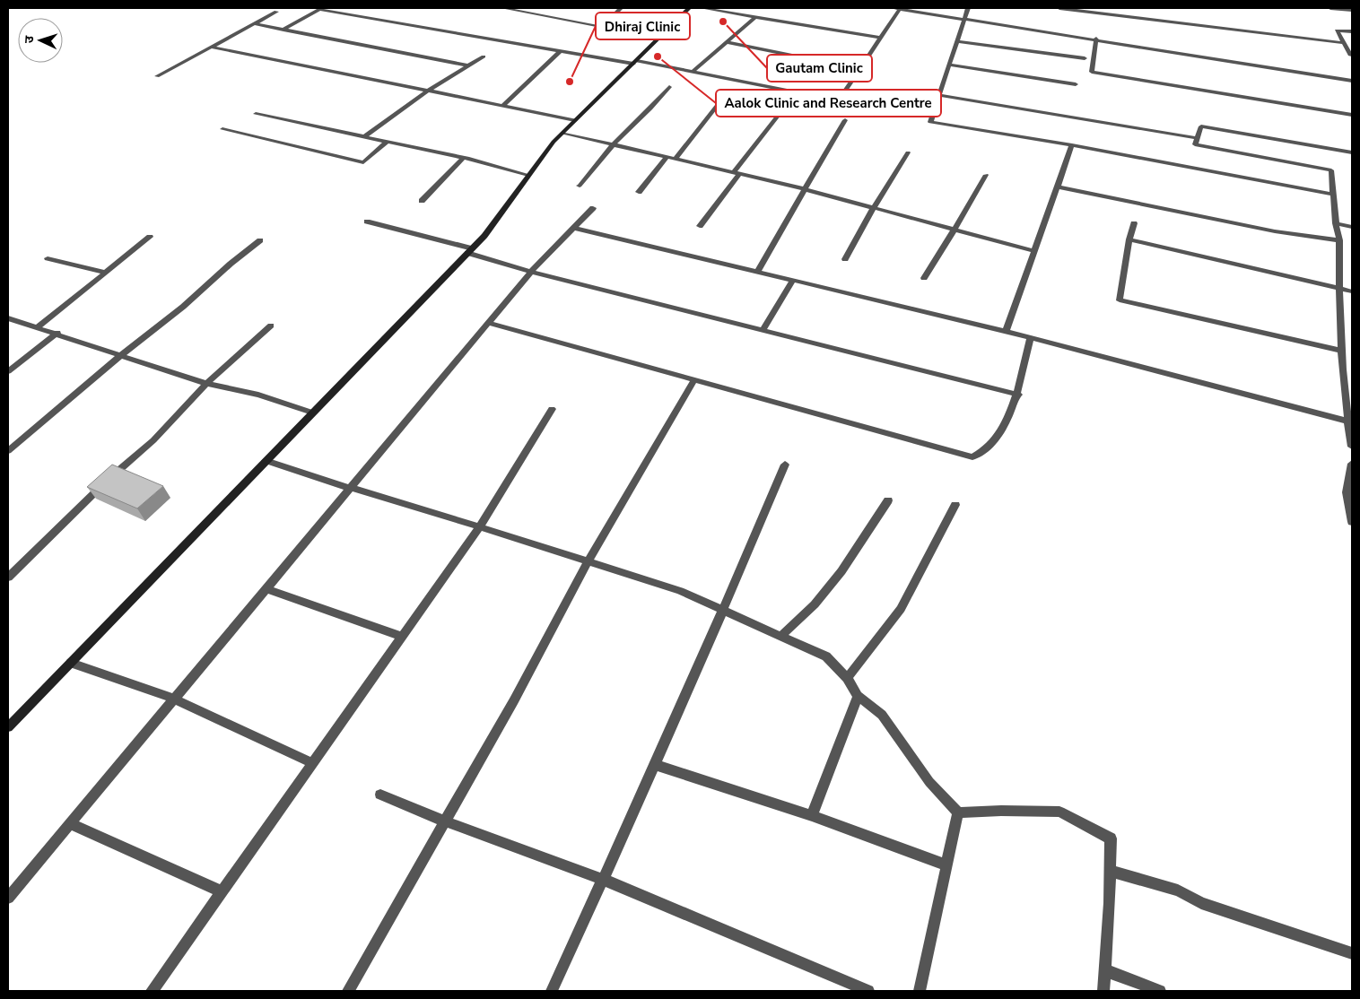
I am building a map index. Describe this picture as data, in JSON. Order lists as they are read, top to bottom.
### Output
{
  "places": ["Gautam Clinic", "Aalok Clinic and Research Centre", "Dhiraj Clinic"],
  "north": "left"
}
